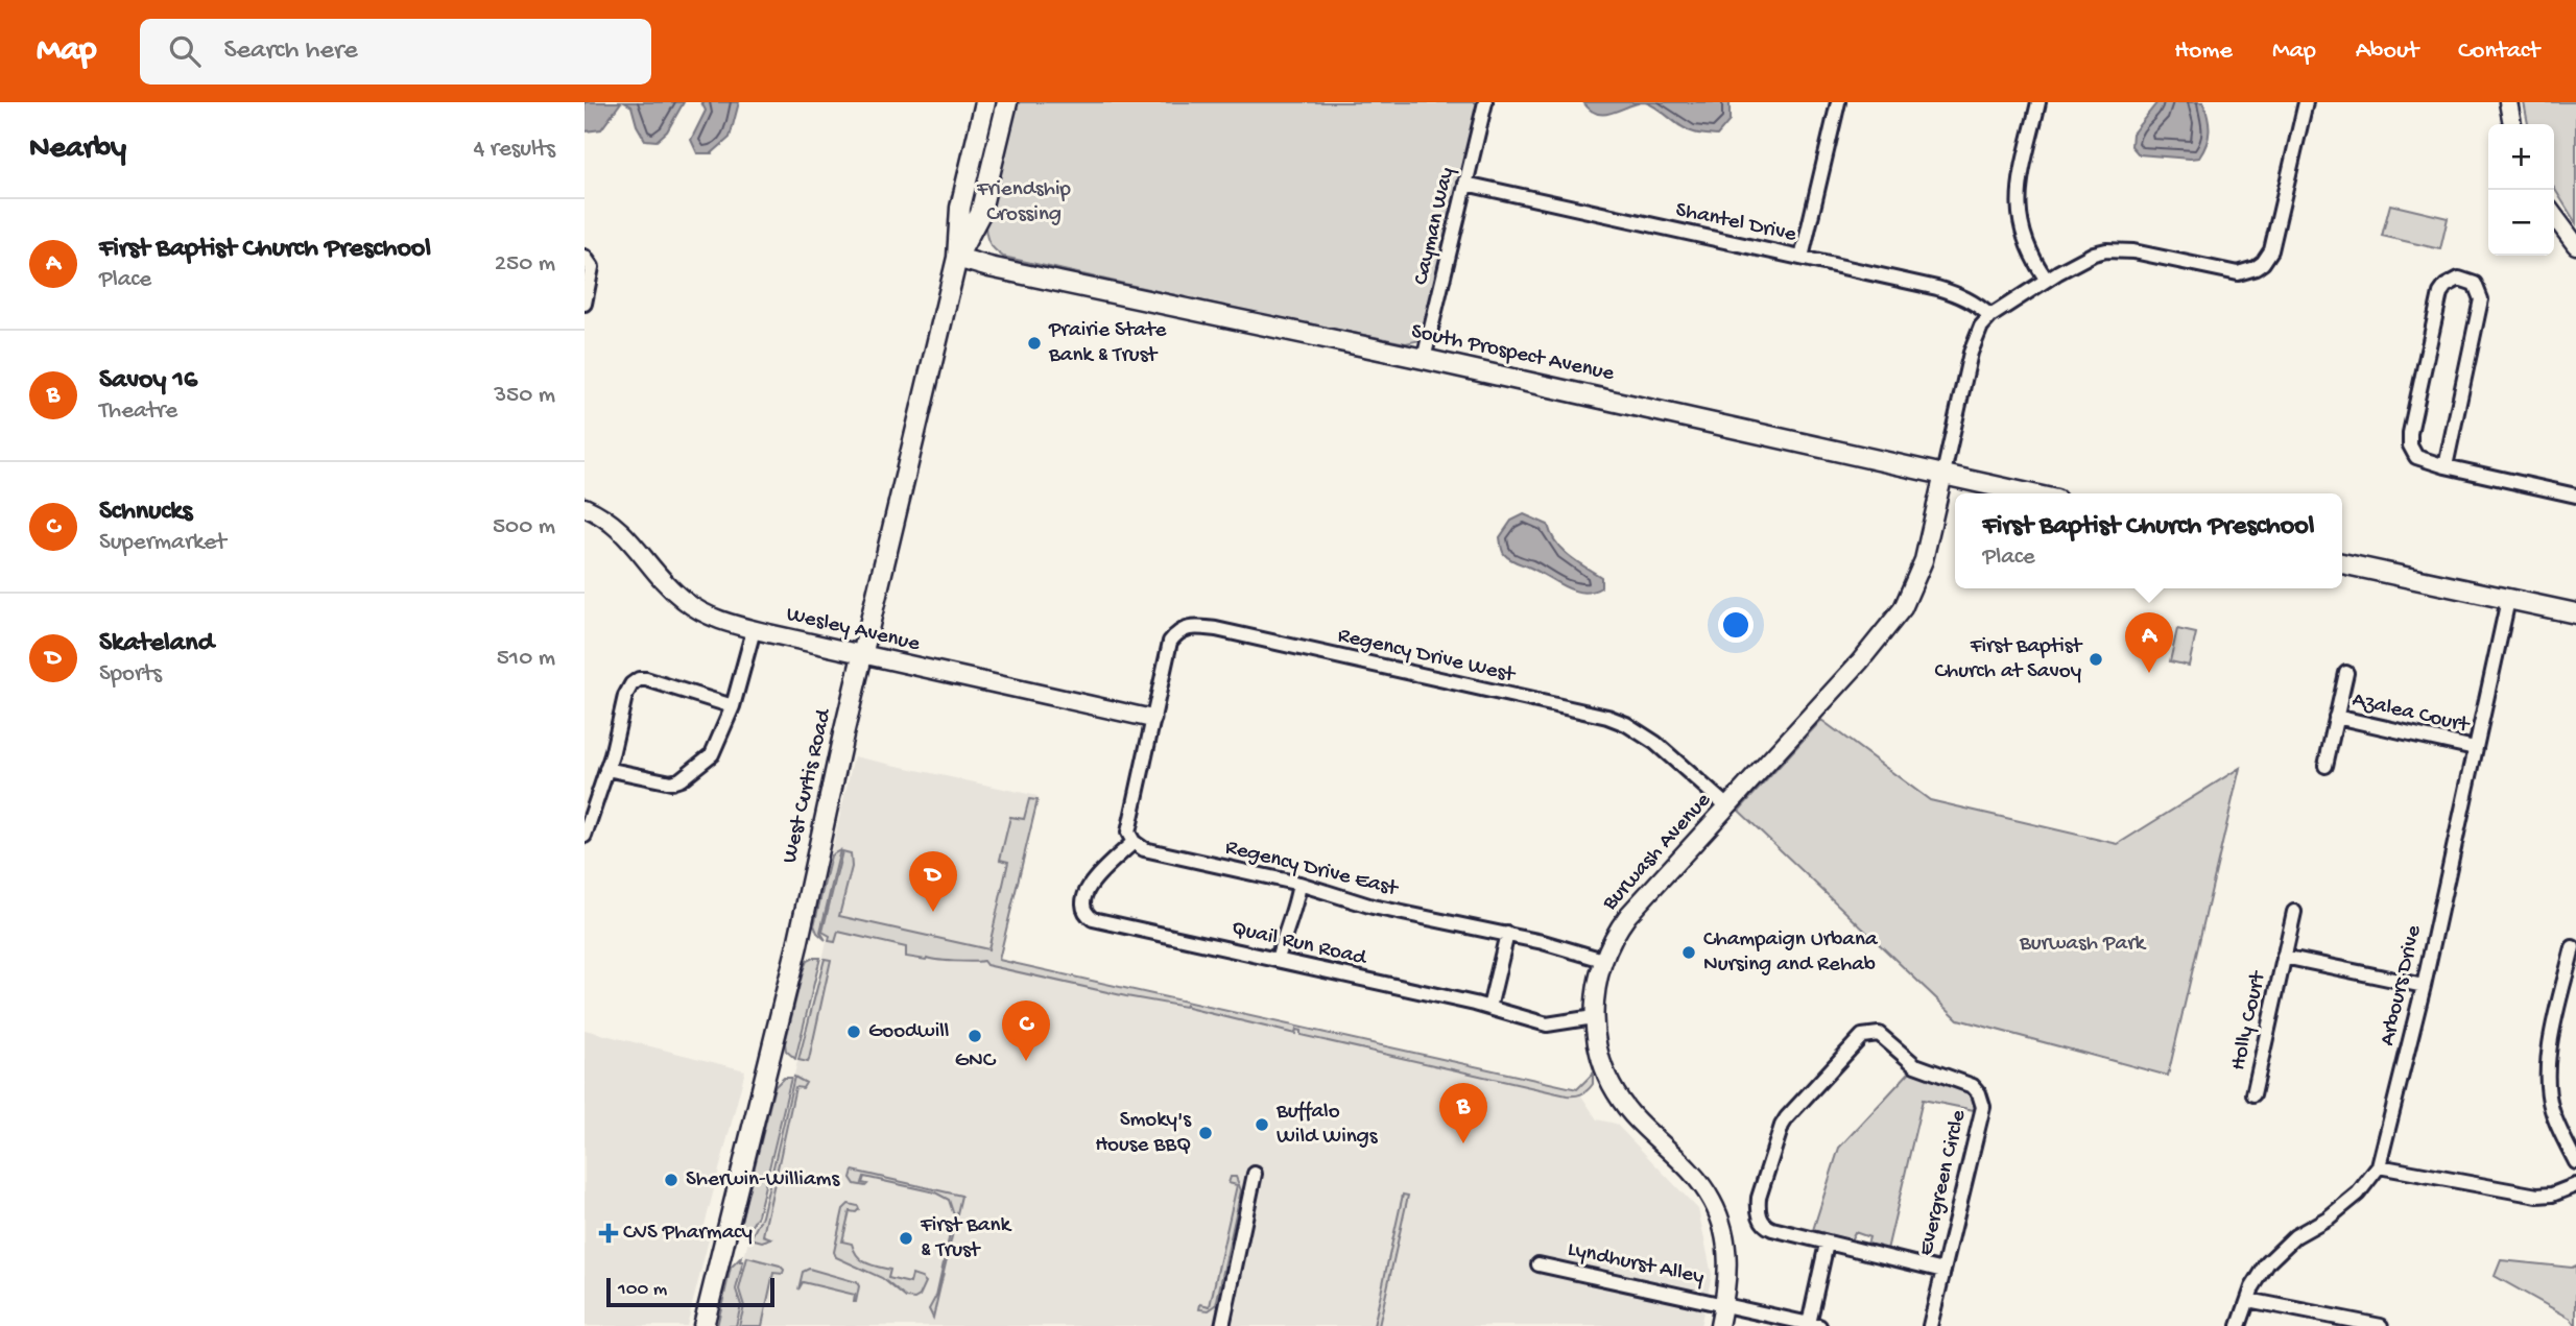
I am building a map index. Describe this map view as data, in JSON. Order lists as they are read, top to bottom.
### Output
{
  "streets": {
    "main road": ["South Prospect Avenue", "West Curtis Road"],
    "street": [
      "Shantel Drive",
      "Cayman Way",
      "Wesley Avenue",
      "Regency Drive West",
      "Azalea Court",
      "Burwash Avenue",
      "Regency Drive East",
      "Quail Run Road",
      "Arbours Drive",
      "Holly Court",
      "Evergreen Circle",
      "Lyndhurst Alley"
    ]
  },
  "crossings": [
    ["Shantel Drive", "Cayman Way"],
    ["Cayman Way", "South Prospect Avenue"],
    ["South Prospect Avenue", "West Curtis Road"],
    ["South Prospect Avenue", "Burwash Avenue"],
    ["Wesley Avenue", "Regency Drive West"],
    ["Wesley Avenue", "West Curtis Road"],
    ["Regency Drive West", "Burwash Avenue"],
    ["Azalea Court", "Arbours Drive"],
    ["Burwash Avenue", "Regency Drive East"],
    ["Burwash Avenue", "Quail Run Road"],
    ["Burwash Avenue", "Lyndhurst Alley"],
    ["Regency Drive East", "Quail Run Road"],
    ["Arbours Drive", "Holly Court"]
  ],
  "parks": ["Friendship Crossing", "Burwash Park"],
  "places": {
    "other": [
      "Prairie State Bank & Trust",
      "First Baptist Church at Savoy",
      "Champaign Urbana Nursing and Rehab",
      "Goodwill",
      "GNC",
      "Buffalo Wild Wings",
      "Smoky's House BBQ",
      "Sherwin-Williams",
      "First Bank & Trust"
    ],
    "health": ["CVS Pharmacy"]
  },
  "scale_bar": "100 m",
  "page": {
    "header": "Map",
    "search": "Search here",
    "nav": [
      "Home",
      "Map",
      "About",
      "Contact"
    ],
    "heading": ["Nearby", "4 results"],
    "map_buttons": ["+", "−"],
    "list": [
      {
        "mark": "A",
        "name": "First Baptist Church Preschool",
        "note": "Place",
        "value": "250 m"
      },
      {
        "mark": "B",
        "name": "Savoy 16",
        "note": "Theatre",
        "value": "350 m"
      },
      {
        "mark": "C",
        "name": "Schnucks",
        "note": "Supermarket",
        "value": "500 m"
      },
      {
        "mark": "D",
        "name": "Skateland",
        "note": "Sports",
        "value": "510 m"
      }
    ],
    "popup": ["First Baptist Church Preschool", "Place"],
    "pins": [
      "A",
      "D",
      "C",
      "B"
    ],
    "scale": "100 m"
  }
}
